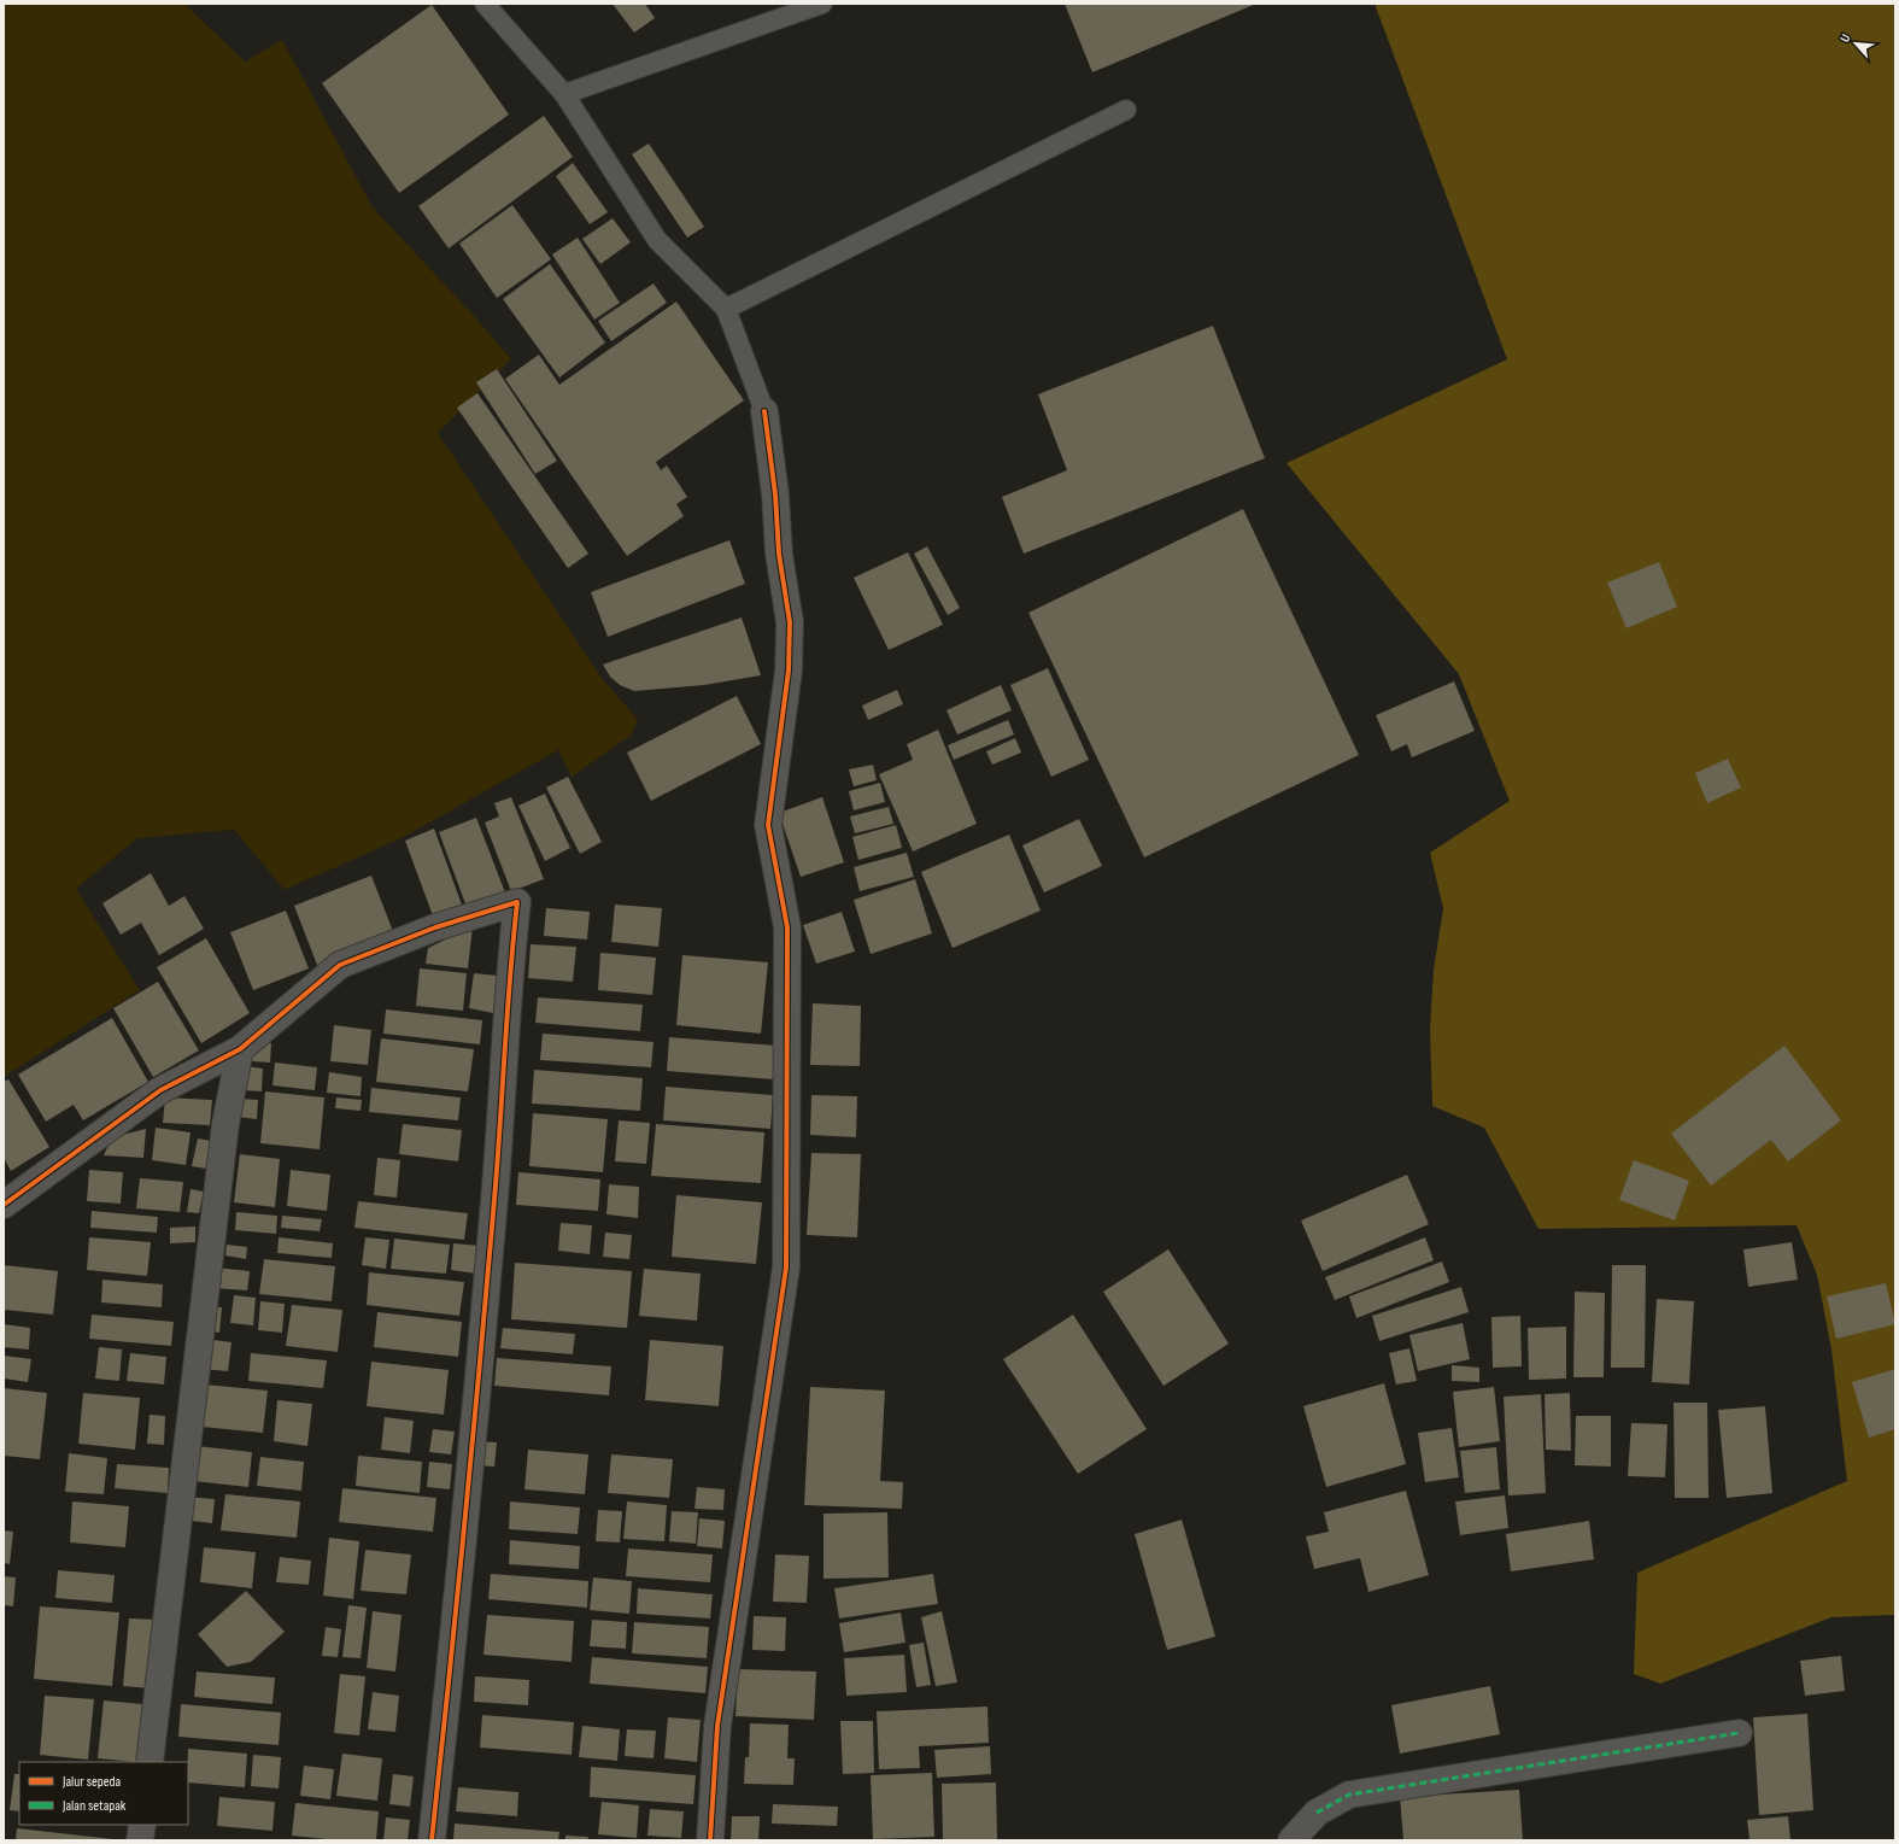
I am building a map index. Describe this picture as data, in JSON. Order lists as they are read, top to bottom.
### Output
{
  "legend": ["Jalur sepeda", "Jalan setapak"],
  "north": "top left"
}
